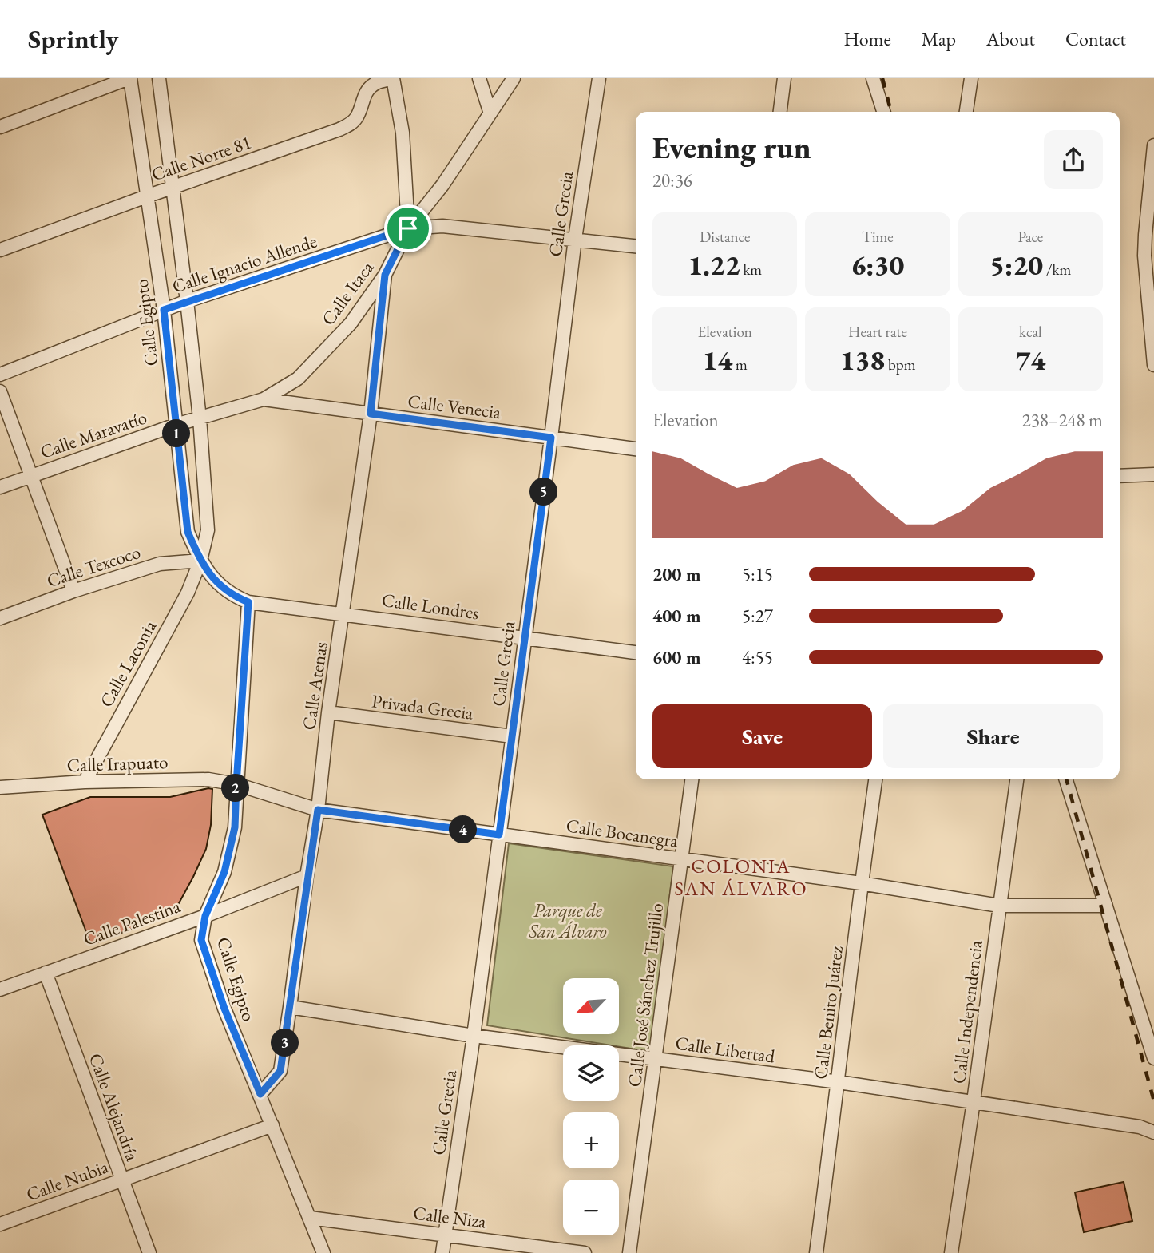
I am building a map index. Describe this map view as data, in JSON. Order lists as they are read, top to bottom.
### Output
{
  "streets": {
    "street": [
      "Calle Norte 81",
      "Calle Grecia",
      "Calle Ignacio Allende",
      "Calle Itaca",
      "Calle Egipto",
      "Calle Venecia",
      "Calle Maravatío",
      "Calle Texcoco",
      "Calle Londres",
      "Calle Laconia",
      "Calle Atenas",
      "Privada Grecia",
      "Calle Irapuato",
      "Calle Bocanegra",
      "Calle Palestina",
      "Calle José Sánchez Trujillo",
      "Calle Independencia",
      "Calle Benito Juárez",
      "Calle Libertad",
      "Calle Alejandría",
      "Calle Nubia",
      "Calle Niza"
    ]
  },
  "crossings": [
    ["Calle Norte 81", "Calle Egipto"],
    ["Calle Grecia", "Calle Ignacio Allende"],
    ["Calle Grecia", "Calle Venecia"],
    ["Calle Grecia", "Calle Londres"],
    ["Calle Grecia", "Privada Grecia"],
    ["Calle Grecia", "Calle Bocanegra"],
    ["Calle Grecia", "Calle Libertad"],
    ["Calle Grecia", "Calle Niza"],
    ["Calle Ignacio Allende", "Calle Itaca"],
    ["Calle Ignacio Allende", "Calle Egipto"],
    ["Calle Itaca", "Calle Venecia"],
    ["Calle Itaca", "Calle Maravatío"],
    ["Calle Itaca", "Calle Atenas"],
    ["Calle Egipto", "Calle Maravatío"],
    ["Calle Egipto", "Calle Texcoco"],
    ["Calle Egipto", "Calle Londres"],
    ["Calle Egipto", "Calle Laconia"],
    ["Calle Egipto", "Calle Atenas"],
    ["Calle Egipto", "Calle Irapuato"],
    ["Calle Egipto", "Calle Bocanegra"],
    ["Calle Egipto", "Calle Palestina"],
    ["Calle Egipto", "Calle Nubia"],
    ["Calle Egipto", "Calle Niza"],
    ["Calle Venecia", "Calle Maravatío"],
    ["Calle Venecia", "Calle Atenas"],
    ["Calle Texcoco", "Calle Laconia"],
    ["Calle Londres", "Calle Atenas"],
    ["Calle Laconia", "Calle Irapuato"],
    ["Calle Atenas", "Privada Grecia"],
    ["Calle Atenas", "Calle Bocanegra"],
    ["Calle Atenas", "Calle Palestina"],
    ["Calle Atenas", "Calle Libertad"],
    ["Calle Irapuato", "Calle Bocanegra"],
    ["Calle Bocanegra", "Calle José Sánchez Trujillo"],
    ["Calle Bocanegra", "Calle Independencia"],
    ["Calle Bocanegra", "Calle Benito Juárez"],
    ["Calle Palestina", "Calle Alejandría"],
    ["Calle José Sánchez Trujillo", "Calle Libertad"],
    ["Calle Independencia", "Calle Libertad"],
    ["Calle Benito Juárez", "Calle Libertad"],
    ["Calle Alejandría", "Calle Nubia"]
  ],
  "districts": ["COLONIA SAN ÁLVARO"],
  "parks": ["Parque de San Álvaro"],
  "north": "bottom left",
  "page": {
    "header": "Sprintly",
    "nav": [
      "Home",
      "Map",
      "About",
      "Contact"
    ],
    "heading": ["Evening run", "20:36"],
    "stats": [
      ["Distance", "1.22 km"],
      ["Time", "6:30"],
      ["Pace", "5:20 /km"],
      ["Elevation", "14 m"],
      ["Heart rate", "138 bpm"],
      ["kcal", "74"]
    ],
    "chart": ["Elevation", "238–248 m"],
    "pins": [
      "1",
      "5",
      "2",
      "4",
      "3"
    ],
    "list": [
      {
        "name": "200 m",
        "note": "5:15"
      },
      {
        "name": "400 m",
        "note": "5:27"
      },
      {
        "name": "600 m",
        "note": "4:55"
      }
    ],
    "buttons": ["Save", "Share"],
    "map_buttons": ["+", "−"]
  }
}
